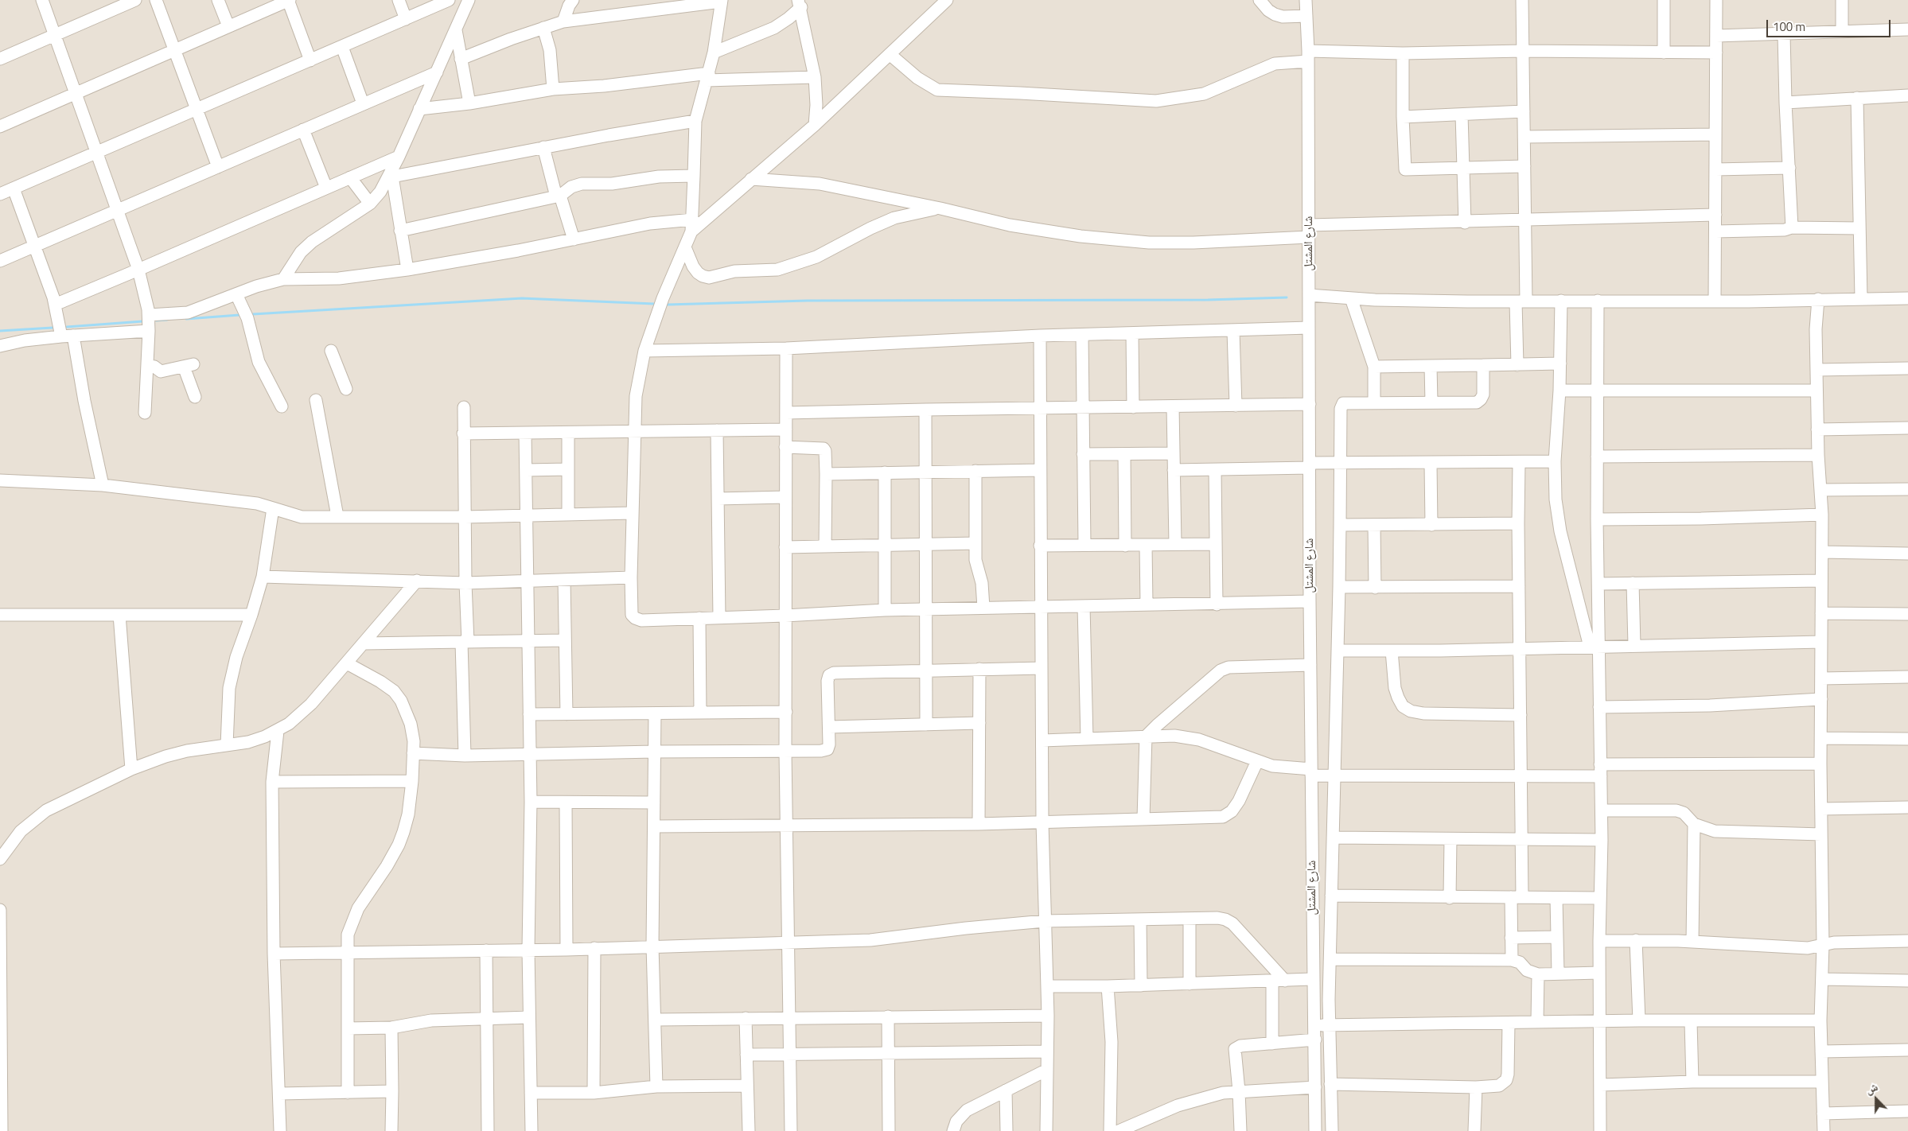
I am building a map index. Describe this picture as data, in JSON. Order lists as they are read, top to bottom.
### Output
{
  "streets": {
    "street": ["شارع المشتل"]
  },
  "scale_bar": "100 m",
  "north": "top"
}
